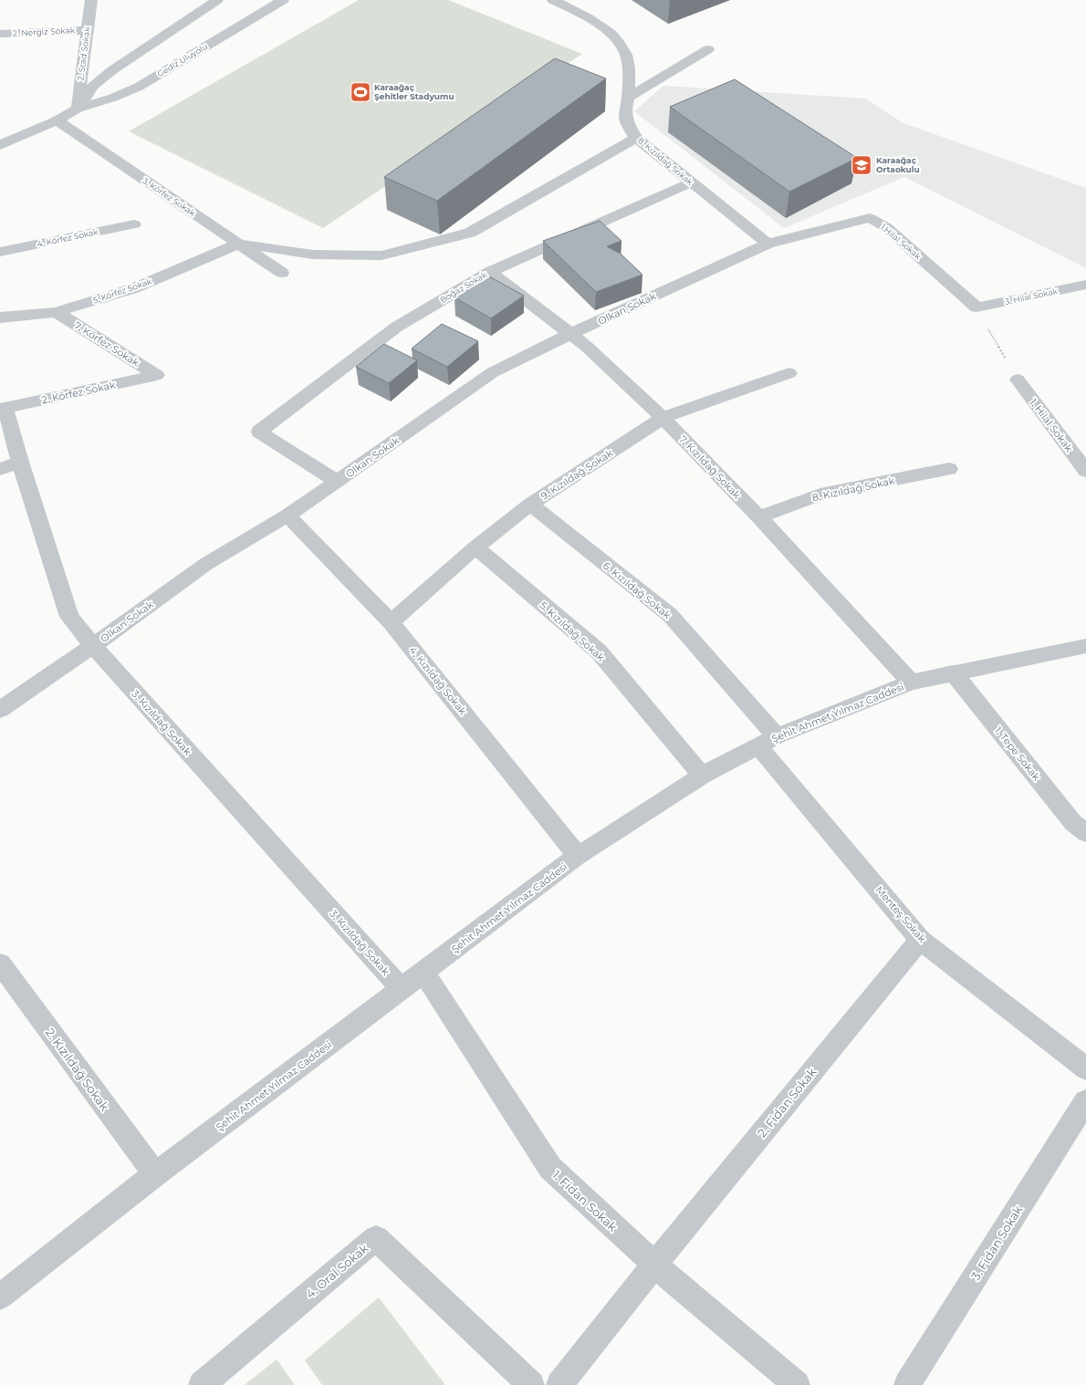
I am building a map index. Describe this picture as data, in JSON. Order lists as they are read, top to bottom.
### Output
{
  "streets": {
    "street": [
      "2. Nergiz Sokak",
      "2. Stad Sokak",
      "Gediz Uluyolu",
      "8. Kızıldağ Sokak",
      "3. Körfez Sokak",
      "4. Körfez Sokak",
      "1.Hilal Sokak",
      "Boğaz Sokak",
      "5. Körfez Sokak",
      "3. Hilal Sokak",
      "Olkan Sokak",
      "7. Körfez Sokak",
      "2. Körfez Sokak",
      "1. Hilal Sokak",
      "7. Kızıldağ Sokak",
      "9. Kızıldağ Sokak",
      "6. Kızıldağ Sokak",
      "5. Kızıldağ Sokak",
      "4. Kızıldağ Sokak",
      "Şehit Ahmet Yılmaz Caddesi",
      "3. Kızıldağ Sokak",
      "1. Tepe Sokak",
      "Menteş Sokak",
      "2. Kızıldağ Sokak",
      "2. Fidan Sokak",
      "1. Fidan Sokak",
      "3. Fidan Sokak",
      "4. Oral Sokak"
    ]
  },
  "crossings": [
    ["2. Nergiz Sokak", "2. Stad Sokak"],
    ["2. Stad Sokak", "Gediz Uluyolu"],
    ["Gediz Uluyolu", "3. Körfez Sokak"],
    ["8. Kızıldağ Sokak", "1.Hilal Sokak"],
    ["8. Kızıldağ Sokak", "Boğaz Sokak"],
    ["8. Kızıldağ Sokak", "Olkan Sokak"],
    ["8. Kızıldağ Sokak", "7. Kızıldağ Sokak"],
    ["3. Körfez Sokak", "5. Körfez Sokak"],
    ["1.Hilal Sokak", "3. Hilal Sokak"],
    ["1.Hilal Sokak", "Olkan Sokak"],
    ["Boğaz Sokak", "Olkan Sokak"],
    ["Boğaz Sokak", "7. Kızıldağ Sokak"],
    ["5. Körfez Sokak", "7. Körfez Sokak"],
    ["Olkan Sokak", "7. Kızıldağ Sokak"],
    ["Olkan Sokak", "4. Kızıldağ Sokak"],
    ["Olkan Sokak", "3. Kızıldağ Sokak"],
    ["7. Körfez Sokak", "2. Körfez Sokak"],
    ["2. Körfez Sokak", "3. Kızıldağ Sokak"],
    ["7. Kızıldağ Sokak", "9. Kızıldağ Sokak"],
    ["7. Kızıldağ Sokak", "Şehit Ahmet Yılmaz Caddesi"],
    ["9. Kızıldağ Sokak", "6. Kızıldağ Sokak"],
    ["9. Kızıldağ Sokak", "5. Kızıldağ Sokak"],
    ["9. Kızıldağ Sokak", "4. Kızıldağ Sokak"],
    ["6. Kızıldağ Sokak", "Şehit Ahmet Yılmaz Caddesi"],
    ["6. Kızıldağ Sokak", "Menteş Sokak"],
    ["5. Kızıldağ Sokak", "Şehit Ahmet Yılmaz Caddesi"],
    ["4. Kızıldağ Sokak", "Şehit Ahmet Yılmaz Caddesi"],
    ["Şehit Ahmet Yılmaz Caddesi", "3. Kızıldağ Sokak"],
    ["Şehit Ahmet Yılmaz Caddesi", "1. Tepe Sokak"],
    ["Şehit Ahmet Yılmaz Caddesi", "Menteş Sokak"],
    ["Şehit Ahmet Yılmaz Caddesi", "2. Kızıldağ Sokak"],
    ["Şehit Ahmet Yılmaz Caddesi", "1. Fidan Sokak"],
    ["Menteş Sokak", "2. Fidan Sokak"],
    ["2. Fidan Sokak", "1. Fidan Sokak"]
  ],
  "places": {
    "sports": ["Karaağaç Şehitler Stadyumu"],
    "school or university": ["Karaağaç Ortaokulu"]
  }
}
